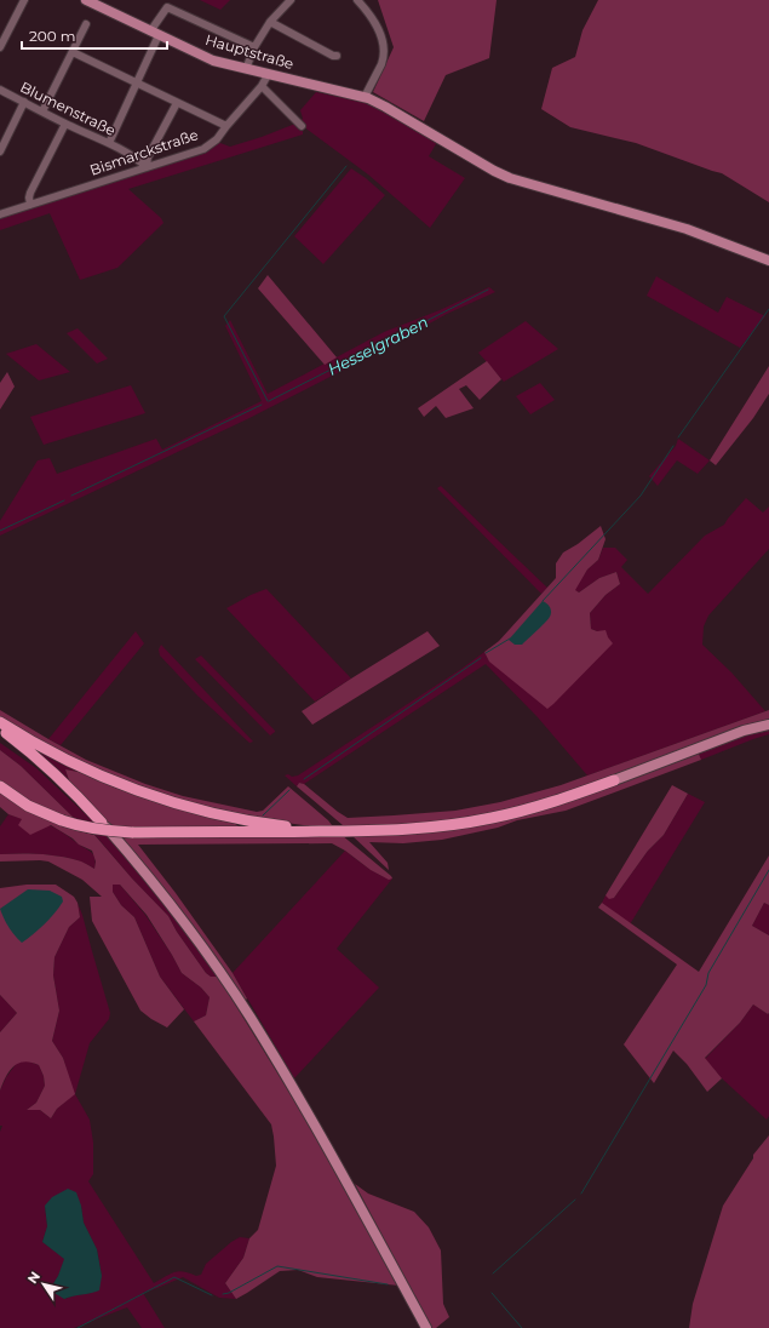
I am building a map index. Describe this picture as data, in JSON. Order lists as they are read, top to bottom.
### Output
{
  "streets": {
    "main road": ["Hauptstraße"],
    "street": ["Blumenstraße", "Bismarckstraße"]
  },
  "crossings": [
    ["Hauptstraße", "Bismarckstraße"],
    ["Blumenstraße", "Bismarckstraße"]
  ],
  "water": ["Hesselgraben"],
  "scale_bar": "200 m",
  "north": "top left"
}
